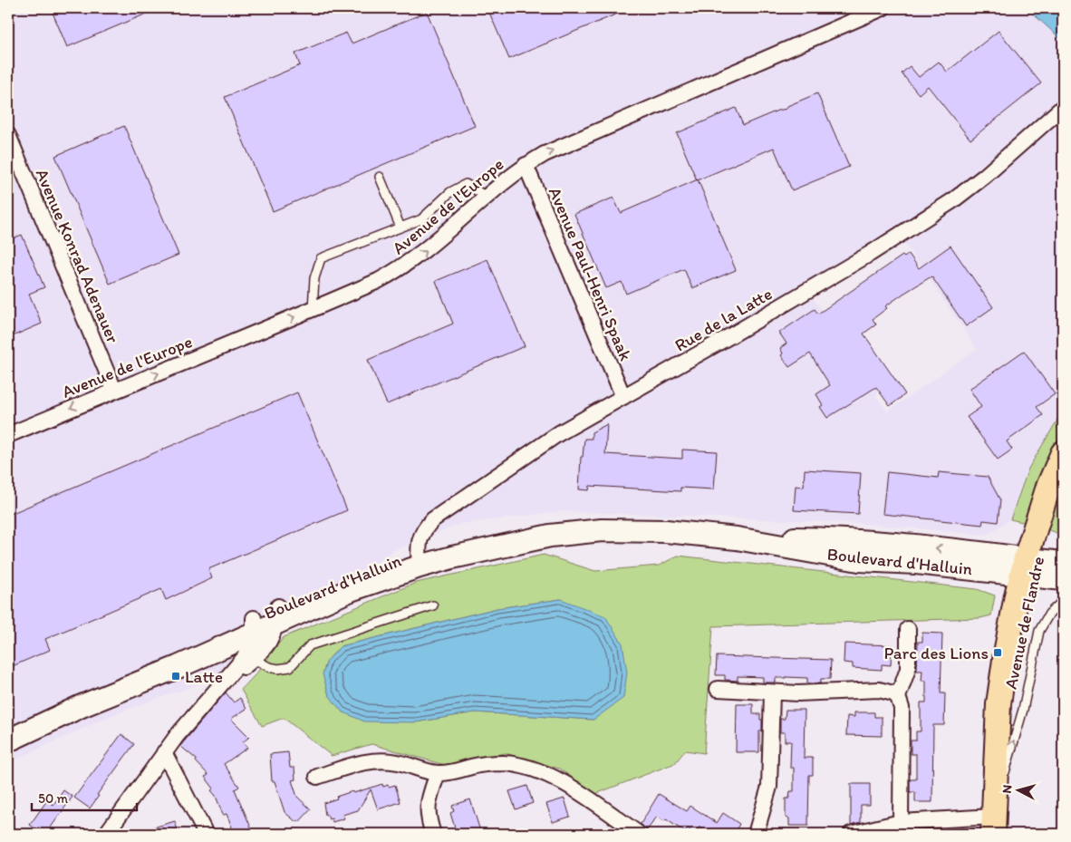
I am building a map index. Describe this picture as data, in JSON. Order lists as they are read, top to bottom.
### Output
{
  "streets": {
    "main road": ["Boulevard d'Halluin", "Avenue de Flandre"],
    "street": [
      "Avenue de l'Europe",
      "Avenue Konrad Adenauer",
      "Avenue Paul-Henri Spaak",
      "Rue de la Latte"
    ]
  },
  "crossings": [
    ["Avenue de l'Europe", "Avenue Konrad Adenauer"],
    ["Avenue de l'Europe", "Avenue Paul-Henri Spaak"],
    ["Avenue Paul-Henri Spaak", "Rue de la Latte"],
    ["Rue de la Latte", "Boulevard d'Halluin"],
    ["Boulevard d'Halluin", "Avenue de Flandre"]
  ],
  "places": {
    "transit": ["Parc des Lions", "Latte"]
  },
  "scale_bar": "50 m",
  "north": "left"
}
